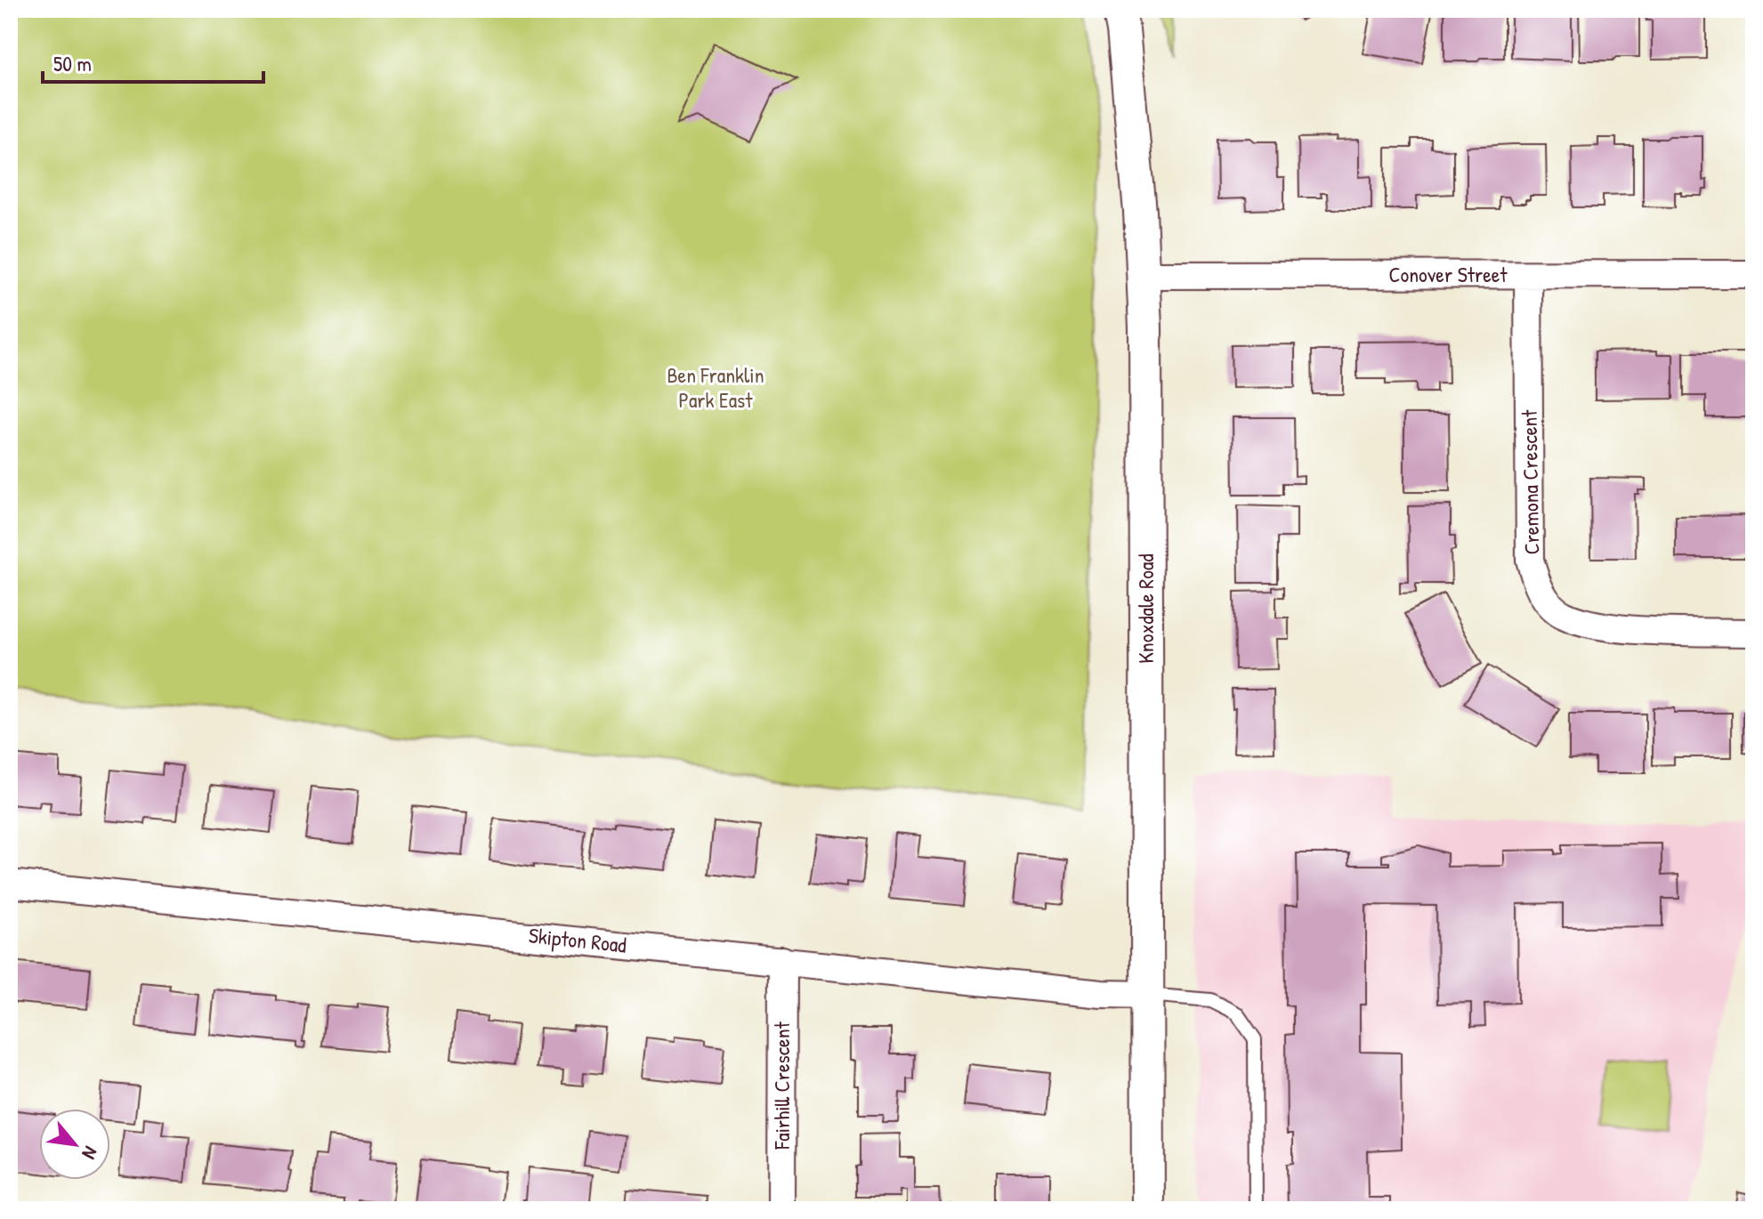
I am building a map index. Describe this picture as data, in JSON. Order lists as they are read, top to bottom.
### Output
{
  "streets": {
    "street": [
      "Conover Street",
      "Cremona Crescent",
      "Knoxdale Road",
      "Skipton Road",
      "Fairhill Crescent"
    ]
  },
  "crossings": [
    ["Conover Street", "Cremona Crescent"],
    ["Conover Street", "Knoxdale Road"],
    ["Knoxdale Road", "Skipton Road"],
    ["Skipton Road", "Fairhill Crescent"]
  ],
  "parks": ["Ben Franklin Park East"],
  "scale_bar": "50 m",
  "north": "bottom right"
}
